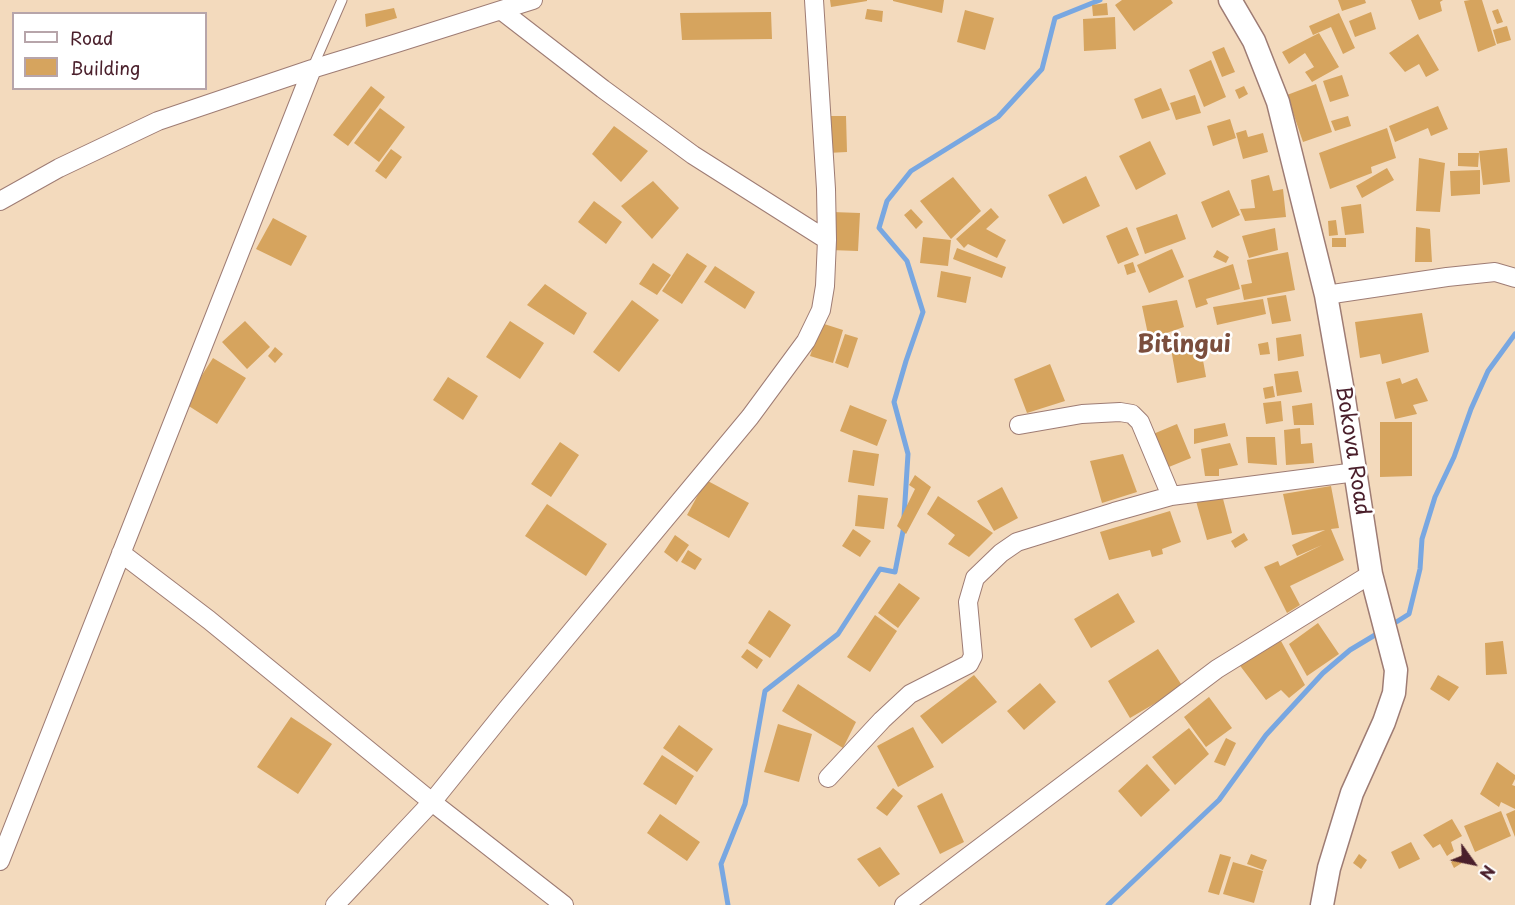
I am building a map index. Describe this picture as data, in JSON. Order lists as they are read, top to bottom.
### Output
{
  "streets": {
    "street": ["Bokova Road"]
  },
  "districts": ["Bitingui"],
  "legend": ["Road", "Building"],
  "north": "bottom right"
}
